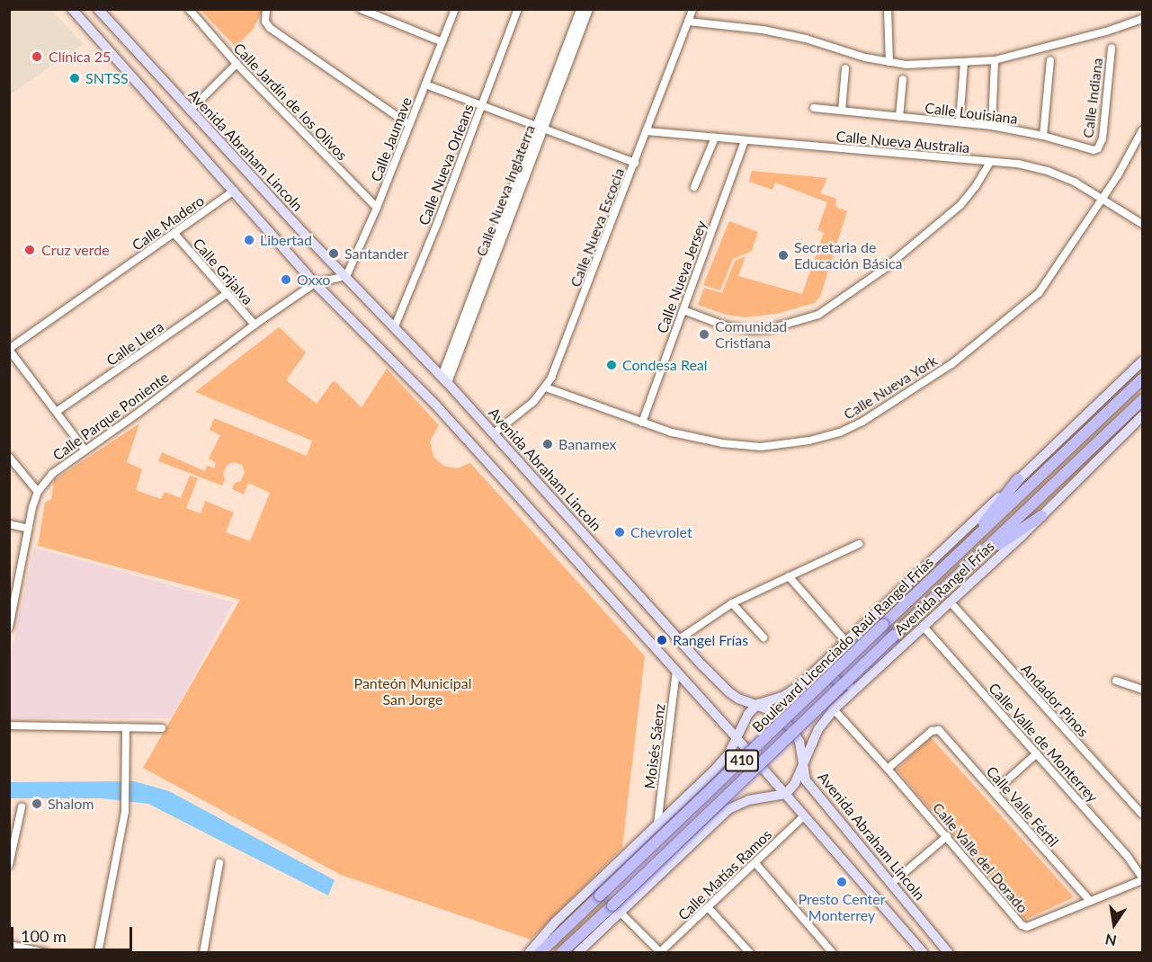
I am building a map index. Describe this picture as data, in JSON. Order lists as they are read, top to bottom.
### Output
{
  "streets": {
    "main road": [
      "Avenida Abraham Lincoln",
      "Avenida Rangel Frías",
      "Boulevard Licenciado Raúl Rangel Frías",
      "410"
    ],
    "street": [
      "Calle Indiana",
      "Calle Jardín de los Olivos",
      "Calle Louisiana",
      "Calle Jaumave",
      "Calle Nueva Australia",
      "Calle Nueva Orleans",
      "Calle Nueva Inglaterra",
      "Calle Madero",
      "Calle Nueva Escocia",
      "Calle Grijalva",
      "Calle Nueva Jersey",
      "Calle Llera",
      "Calle Nueva York",
      "Calle Parque Poniente",
      "Andador Pinos",
      "Calle Valle de Monterrey",
      "Moisés Sáenz",
      "Calle Valle Fértil",
      "Calle Valle del Dorado",
      "Calle Matías Ramos"
    ]
  },
  "crossings": [
    ["Calle Indiana", "Calle Louisiana"],
    ["Calle Jardín de los Olivos", "Calle Jaumave"],
    ["Calle Jaumave", "Avenida Abraham Lincoln"],
    ["Calle Nueva Australia", "Calle Nueva Escocia"],
    ["Calle Nueva Australia", "Calle Nueva Jersey"],
    ["Calle Nueva Australia", "Calle Nueva York"],
    ["Avenida Abraham Lincoln", "Calle Nueva Orleans"],
    ["Avenida Abraham Lincoln", "Calle Nueva Inglaterra"],
    ["Avenida Abraham Lincoln", "Calle Nueva Escocia"],
    ["Avenida Abraham Lincoln", "Avenida Rangel Frías"],
    ["Calle Madero", "Calle Grijalva"],
    ["Calle Nueva Escocia", "Calle Nueva York"],
    ["Calle Grijalva", "Calle Llera"],
    ["Calle Grijalva", "Calle Parque Poniente"],
    ["Calle Nueva Jersey", "Calle Nueva York"],
    ["Avenida Rangel Frías", "Andador Pinos"],
    ["Avenida Rangel Frías", "Calle Valle de Monterrey"],
    ["Avenida Rangel Frías", "Calle Valle del Dorado"],
    ["Calle Valle de Monterrey", "Calle Valle del Dorado"],
    ["Calle Valle Fértil", "Calle Valle del Dorado"]
  ],
  "parks": ["Panteón Municipal San Jorge"],
  "places": [
    "Clínica 25",
    "SNTSS",
    "Libertad",
    "Cruz verde",
    "Santander",
    "Secretaria de Educación Básica",
    "Oxxo",
    "Comunidad Cristiana",
    "Condesa Real",
    "Banamex",
    "Chevrolet",
    "Rangel Frías",
    "Shalom",
    "Presto Center Monterrey"
  ],
  "scale_bar": "100 m",
  "north": "bottom"
}
